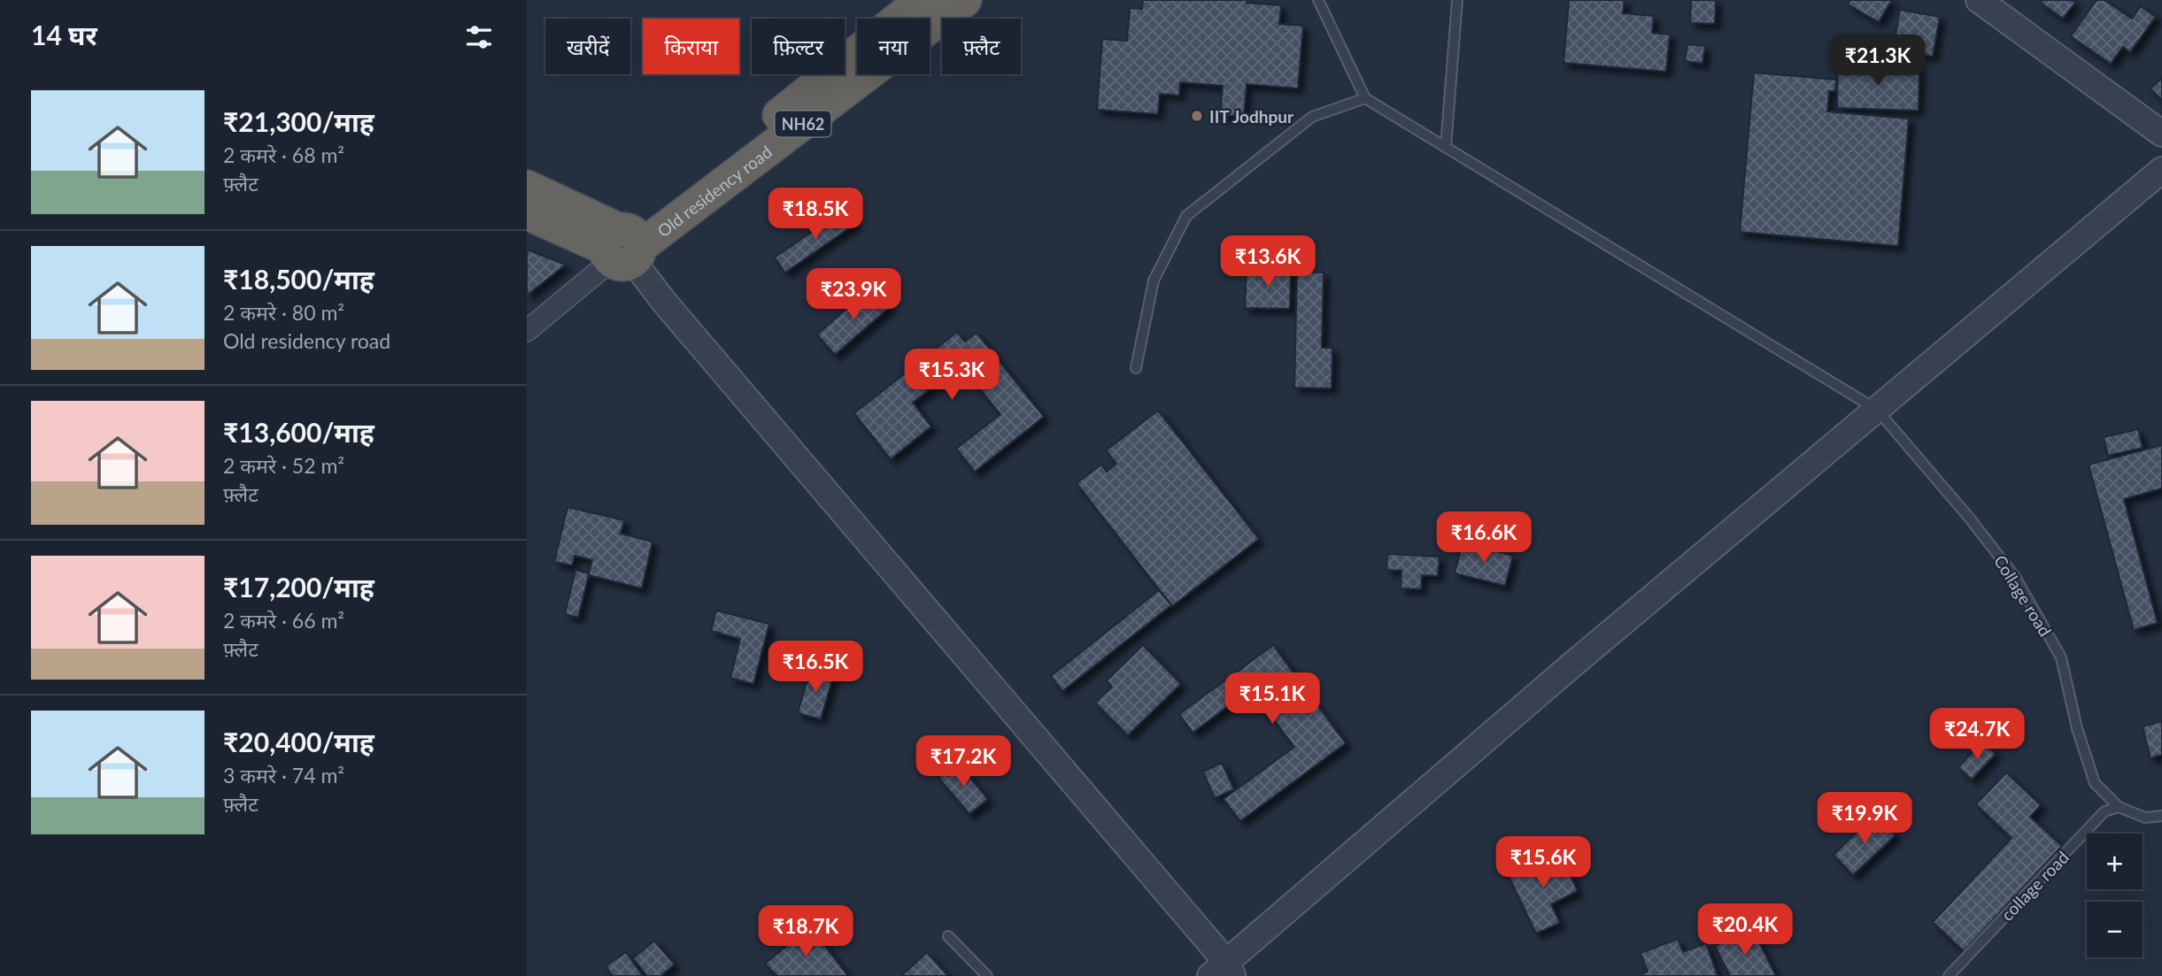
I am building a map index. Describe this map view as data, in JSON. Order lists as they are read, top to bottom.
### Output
{
  "streets": {
    "highway": ["NH62", "Old residency road"],
    "lane": ["Collage road", "collage road"]
  },
  "crossings": [
    ["Collage road", "collage road"]
  ],
  "places": ["IIT Jodhpur"],
  "page": {
    "heading": "14 घर",
    "chip": [
      "खरीदें",
      "किराया",
      "फ़िल्टर",
      "नया",
      "फ़्लैट"
    ],
    "price": [
      "₹21.3K",
      "₹18.5K",
      "₹13.6K",
      "₹23.9K",
      "₹15.3K",
      "₹16.6K",
      "₹16.5K",
      "₹15.1K",
      "₹24.7K",
      "₹17.2K",
      "₹19.9K",
      "₹15.6K",
      "₹20.4K",
      "₹18.7K"
    ],
    "list": [
      {
        "name": "₹21,300/माह",
        "note": "2 कमरे · 68 m² · फ़्लैट"
      },
      {
        "name": "₹18,500/माह",
        "note": "2 कमरे · 80 m² · Old residency road"
      },
      {
        "name": "₹13,600/माह",
        "note": "2 कमरे · 52 m² · फ़्लैट"
      },
      {
        "name": "₹17,200/माह",
        "note": "2 कमरे · 66 m² · फ़्लैट"
      },
      {
        "name": "₹20,400/माह",
        "note": "3 कमरे · 74 m² · फ़्लैट"
      }
    ],
    "map_buttons": ["+", "−"]
  }
}
